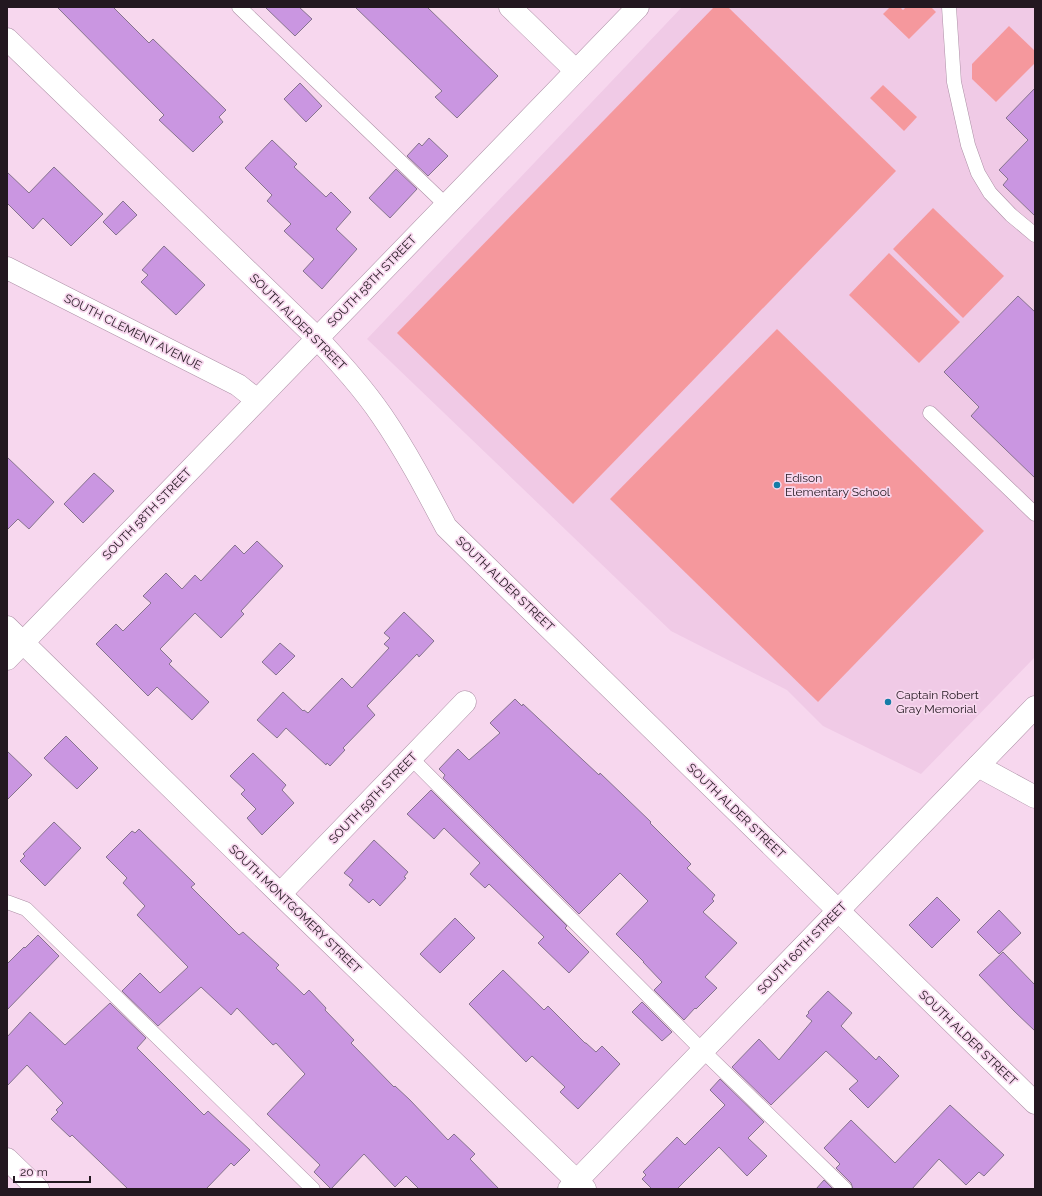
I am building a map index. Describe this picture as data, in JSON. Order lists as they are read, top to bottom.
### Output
{
  "streets": {
    "street": [
      "SOUTH 58TH STREET",
      "SOUTH ALDER STREET",
      "SOUTH CLEMENT AVENUE",
      "SOUTH 59TH STREET",
      "SOUTH MONTGOMERY STREET",
      "SOUTH 60TH STREET"
    ]
  },
  "crossings": [
    ["SOUTH 58TH STREET", "SOUTH ALDER STREET"],
    ["SOUTH 58TH STREET", "SOUTH CLEMENT AVENUE"],
    ["SOUTH 58TH STREET", "SOUTH MONTGOMERY STREET"],
    ["SOUTH ALDER STREET", "SOUTH 60TH STREET"],
    ["SOUTH 59TH STREET", "SOUTH MONTGOMERY STREET"],
    ["SOUTH MONTGOMERY STREET", "SOUTH 60TH STREET"]
  ],
  "places": ["Edison Elementary School", "Captain Robert Gray Memorial"],
  "scale_bar": "20 m"
}
